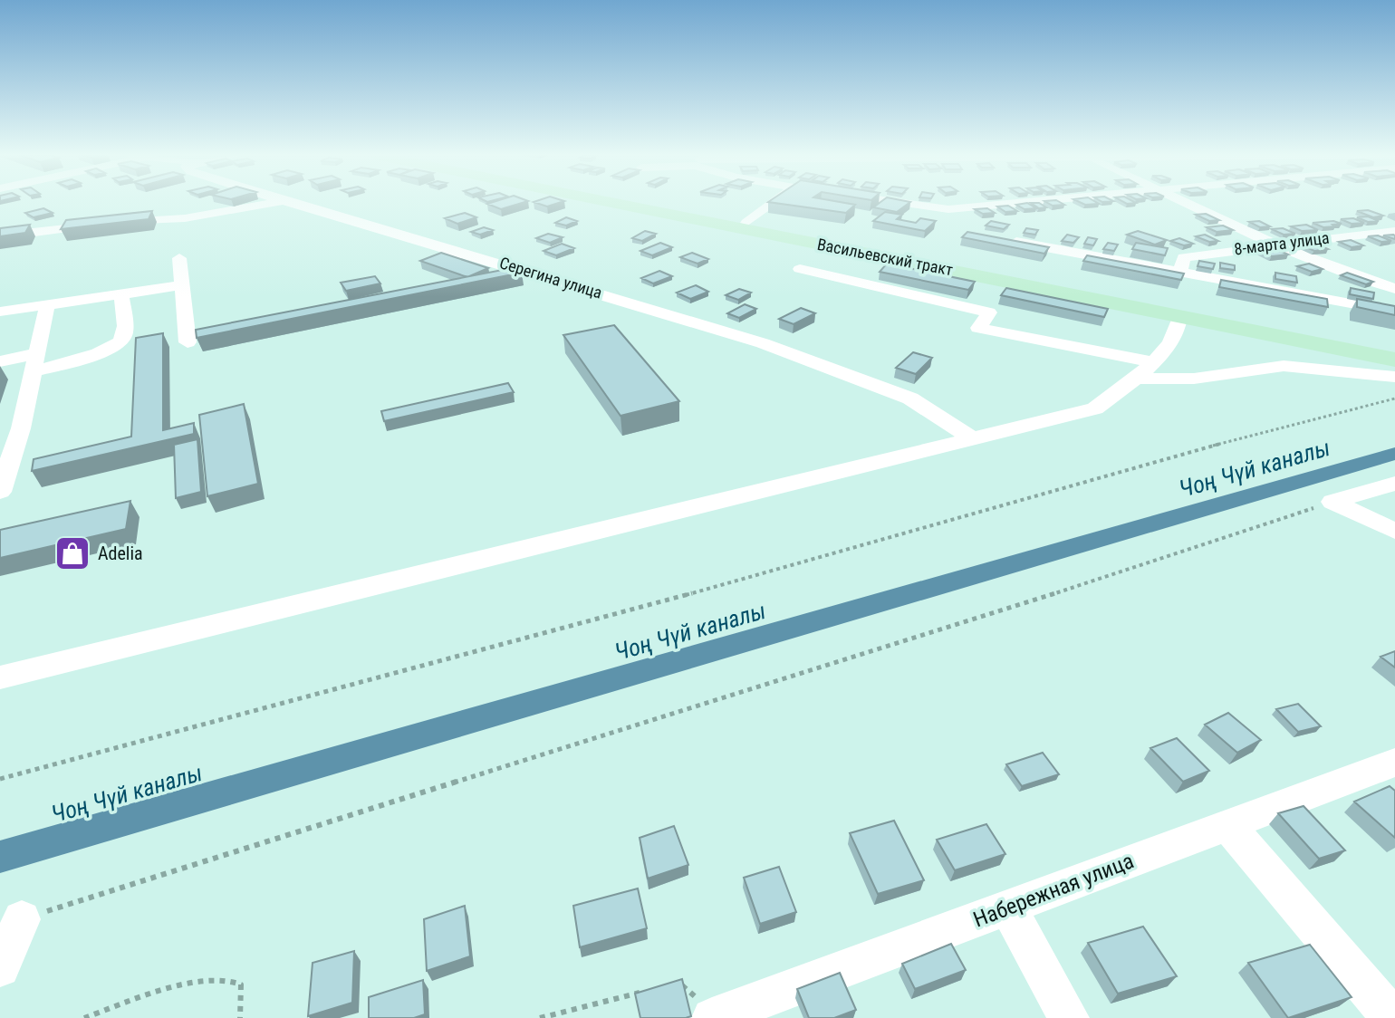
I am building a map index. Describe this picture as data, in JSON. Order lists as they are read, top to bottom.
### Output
{
  "streets": {
    "main road": ["Васильевский тракт"],
    "street": ["8-марта улица", "Серегина улица", "Набережная улица"]
  },
  "water": ["Чоң Чүй каналы"],
  "places": {
    "shop": ["Adelia"]
  }
}
